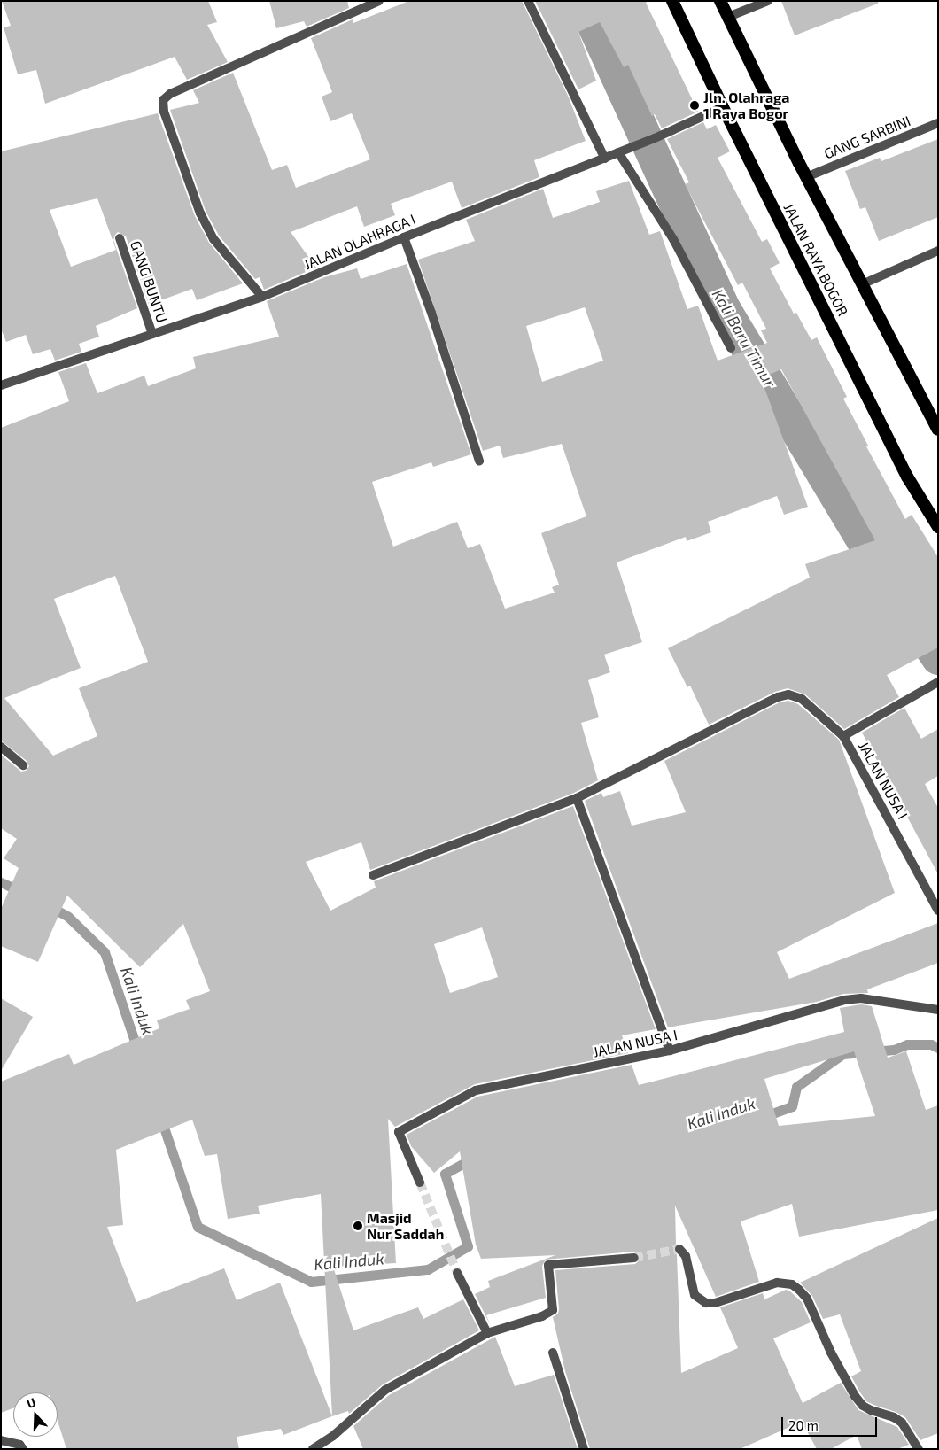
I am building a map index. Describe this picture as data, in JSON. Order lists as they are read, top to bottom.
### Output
{
  "streets": {
    "highway": ["JALAN RAYA BOGOR"],
    "street": [
      "GANG SARBINI",
      "JALAN OLAHRAGA I",
      "GANG BUNTU",
      "JALAN NUSA I"
    ]
  },
  "crossings": [
    ["GANG SARBINI", "JALAN RAYA BOGOR"],
    ["JALAN OLAHRAGA I", "JALAN RAYA BOGOR"],
    ["JALAN OLAHRAGA I", "GANG BUNTU"]
  ],
  "water": ["Kali Baru Timur", "Kali Induk"],
  "places": ["Jln. Olahraga 1 Raya Bogor", "Masjid Nur Saddah"],
  "scale_bar": "20 m",
  "north": "top"
}
